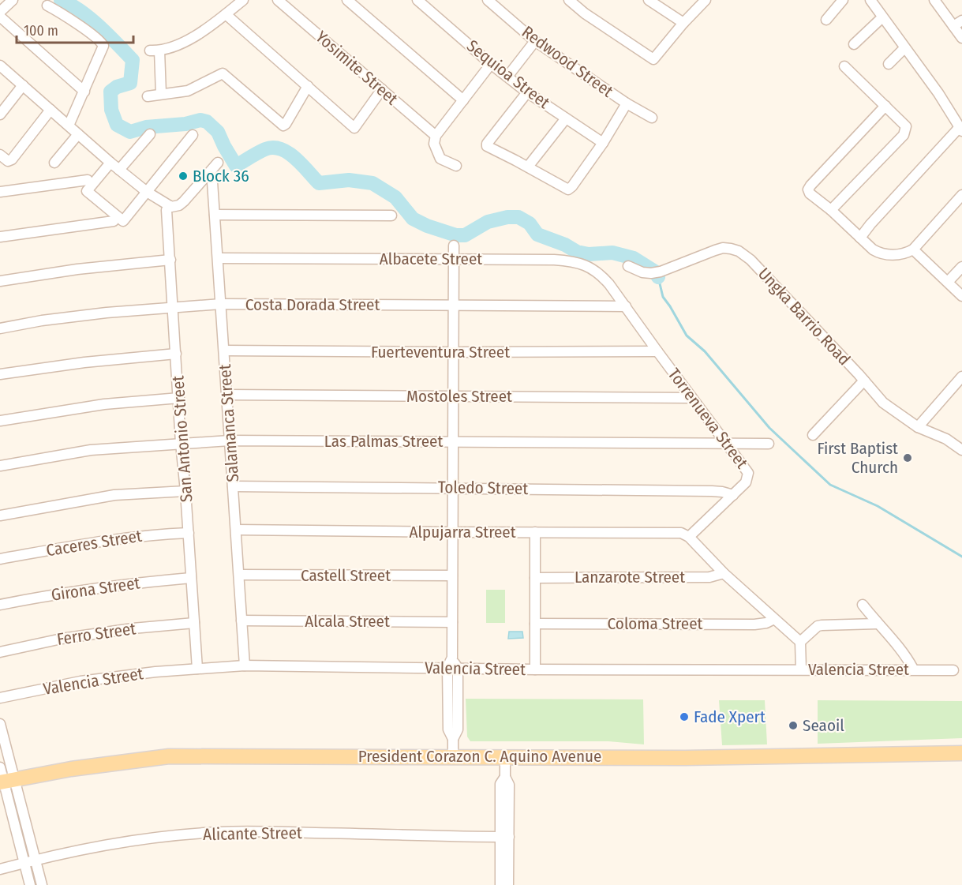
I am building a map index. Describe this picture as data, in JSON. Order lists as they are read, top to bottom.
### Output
{
  "streets": {
    "main road": ["President Corazon C. Aquino Avenue"],
    "street": [
      "Redwood Street",
      "Yosimite Street",
      "Sequioa Street",
      "Albacete Street",
      "Costa Dorada Street",
      "Ungka Barrio Road",
      "Fuerteventura Street",
      "Mostoles Street",
      "Torrenueva Street",
      "Salamanca Street",
      "San Antonio Street",
      "Las Palmas Street",
      "Toledo Street",
      "Alpujarra Street",
      "Caceres Street",
      "Castell Street",
      "Lanzarote Street",
      "Girona Street",
      "Alcala Street",
      "Coloma Street",
      "Ferro Street",
      "Valencia Street",
      "Alicante Street"
    ]
  },
  "crossings": [
    ["Albacete Street", "Costa Dorada Street"],
    ["Albacete Street", "Torrenueva Street"],
    ["Albacete Street", "Salamanca Street"],
    ["Costa Dorada Street", "Torrenueva Street"],
    ["Costa Dorada Street", "Salamanca Street"],
    ["Costa Dorada Street", "San Antonio Street"],
    ["Fuerteventura Street", "Torrenueva Street"],
    ["Fuerteventura Street", "Salamanca Street"],
    ["Mostoles Street", "Torrenueva Street"],
    ["Mostoles Street", "Salamanca Street"],
    ["Torrenueva Street", "Las Palmas Street"],
    ["Torrenueva Street", "Toledo Street"],
    ["Torrenueva Street", "Alpujarra Street"],
    ["Salamanca Street", "Las Palmas Street"],
    ["Salamanca Street", "Toledo Street"],
    ["Salamanca Street", "Alpujarra Street"],
    ["Salamanca Street", "Castell Street"],
    ["Salamanca Street", "Alcala Street"],
    ["Salamanca Street", "Valencia Street"],
    ["San Antonio Street", "Las Palmas Street"],
    ["San Antonio Street", "Caceres Street"],
    ["San Antonio Street", "Girona Street"],
    ["San Antonio Street", "Ferro Street"],
    ["San Antonio Street", "Valencia Street"]
  ],
  "places": [
    "Block 36",
    "First Baptist Church",
    "Fade Xpert",
    "Seaoil"
  ],
  "scale_bar": "100 m"
}
